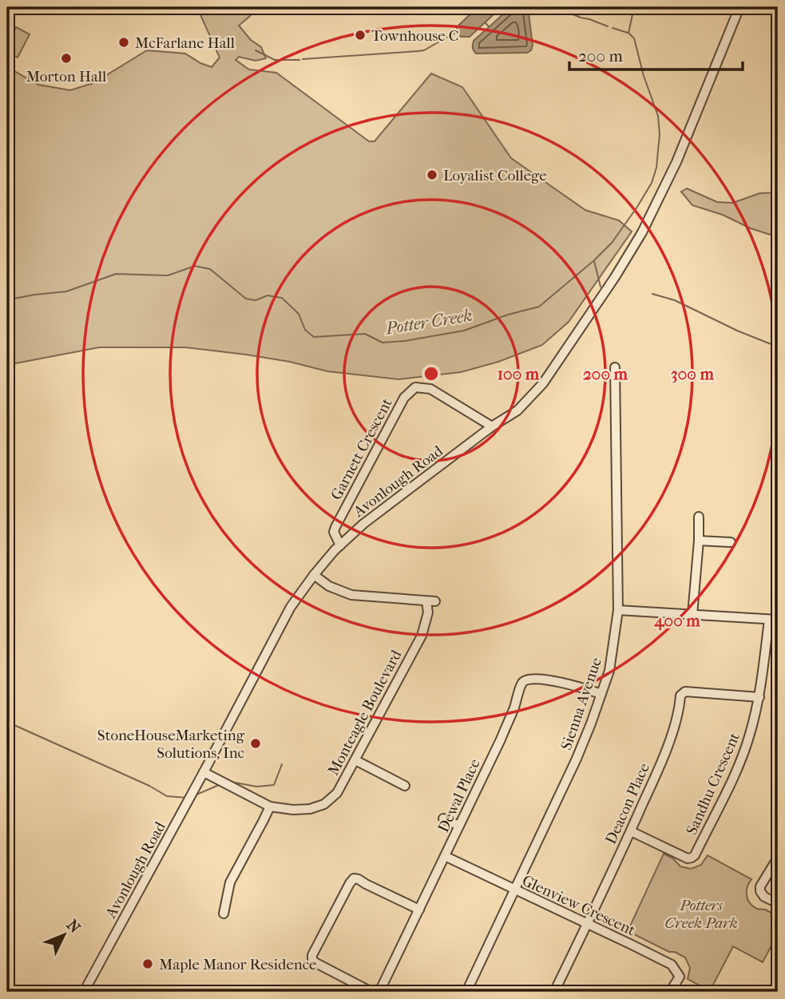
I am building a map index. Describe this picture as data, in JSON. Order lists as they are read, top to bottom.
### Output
{
  "streets": {
    "street": [
      "Garnett Crescent",
      "Avonlough Road",
      "Sienna Avenue",
      "Monteagle Boulevard",
      "Sandhu Crescent",
      "Dewal Place",
      "Deacon Place",
      "Glenview Crescent"
    ]
  },
  "crossings": [
    ["Garnett Crescent", "Avonlough Road"],
    ["Avonlough Road", "Monteagle Boulevard"],
    ["Sienna Avenue", "Dewal Place"],
    ["Sienna Avenue", "Glenview Crescent"],
    ["Sandhu Crescent", "Deacon Place"],
    ["Dewal Place", "Glenview Crescent"],
    ["Deacon Place", "Glenview Crescent"]
  ],
  "water": ["Potter Creek"],
  "parks": ["Potters Creek Park"],
  "places": [
    "Townhouse C",
    "McFarlane Hall",
    "Morton Hall",
    "Loyalist College",
    "StoneHouseMarketing Solutions, Inc",
    "Maple Manor Residence"
  ],
  "scale_bar": "200 m",
  "north": "top right",
  "rings": [
    "100 m",
    "200 m",
    "300 m",
    "400 m"
  ]
}
